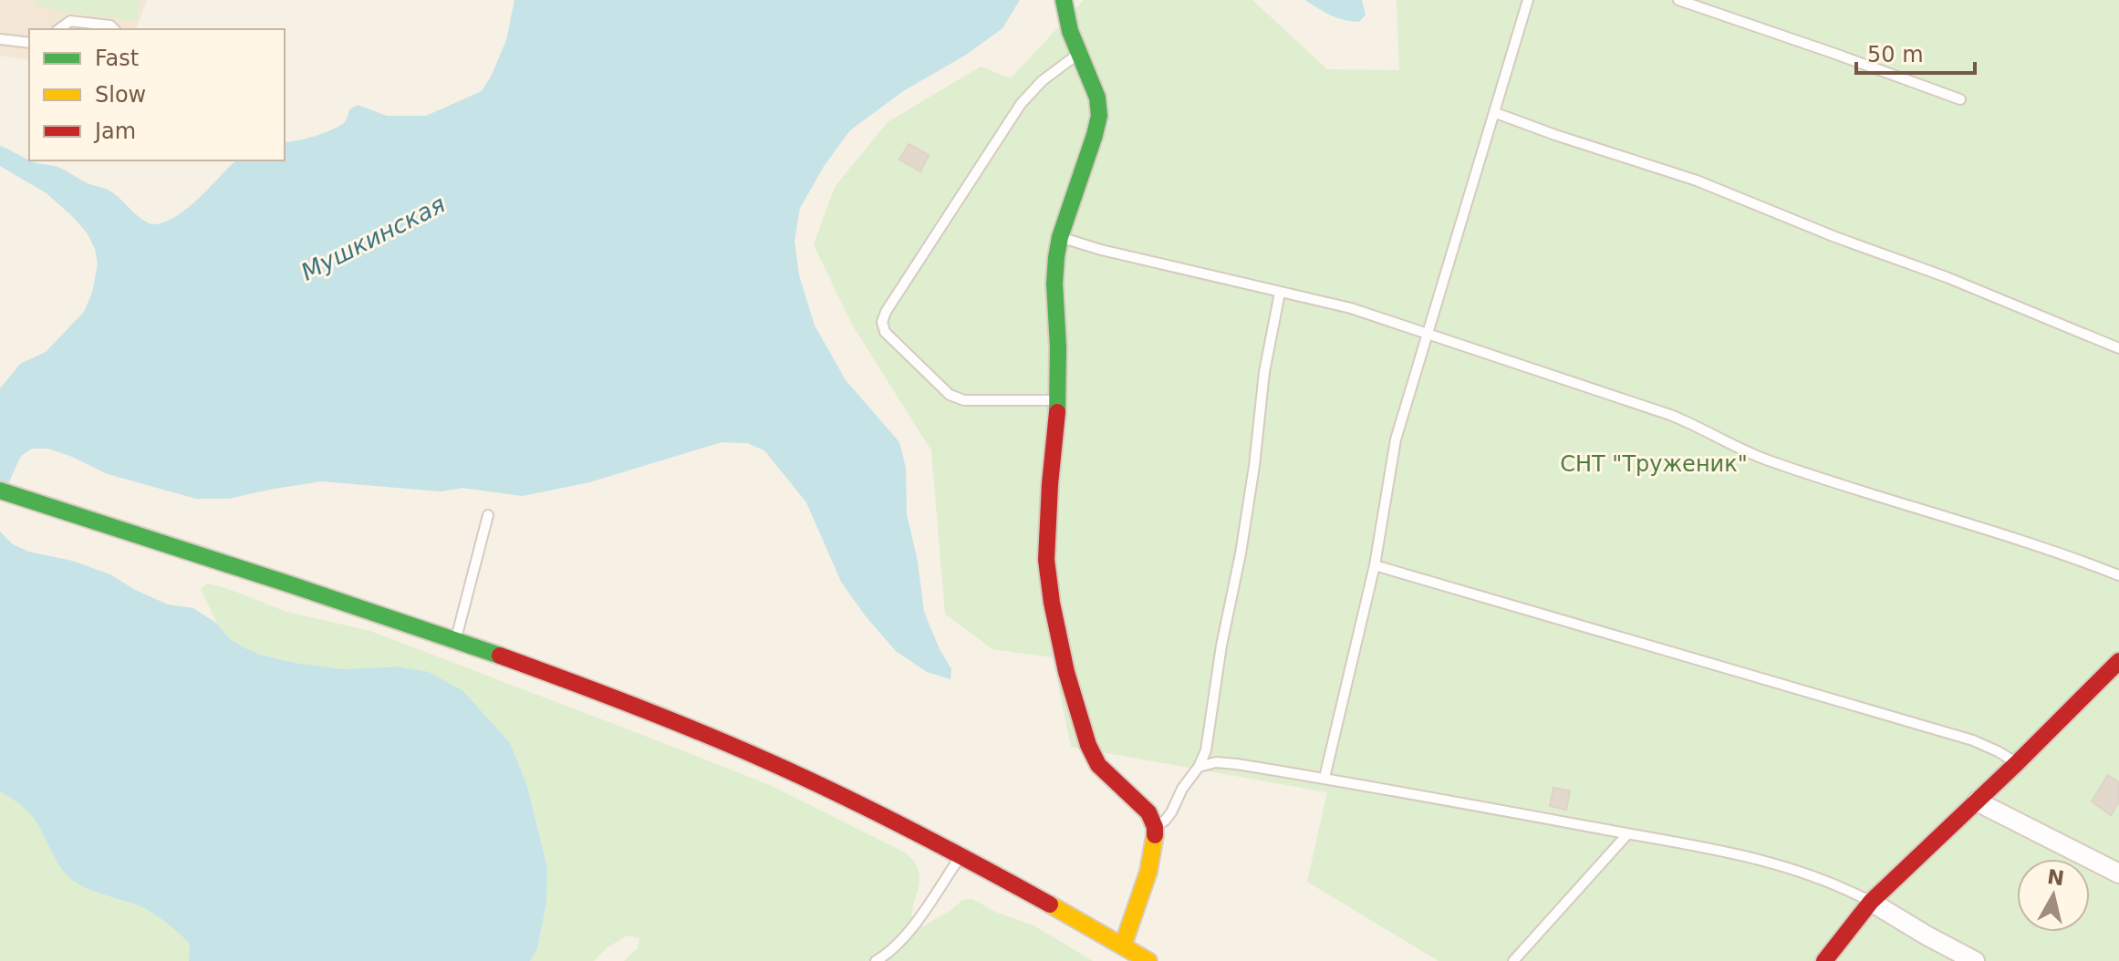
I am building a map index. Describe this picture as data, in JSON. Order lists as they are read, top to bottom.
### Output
{
  "water": ["Мушкинская"],
  "parks": ["СНТ \"Труженик\""],
  "legend": ["Fast", "Slow", "Jam"],
  "scale_bar": "50 m",
  "north": "top"
}
